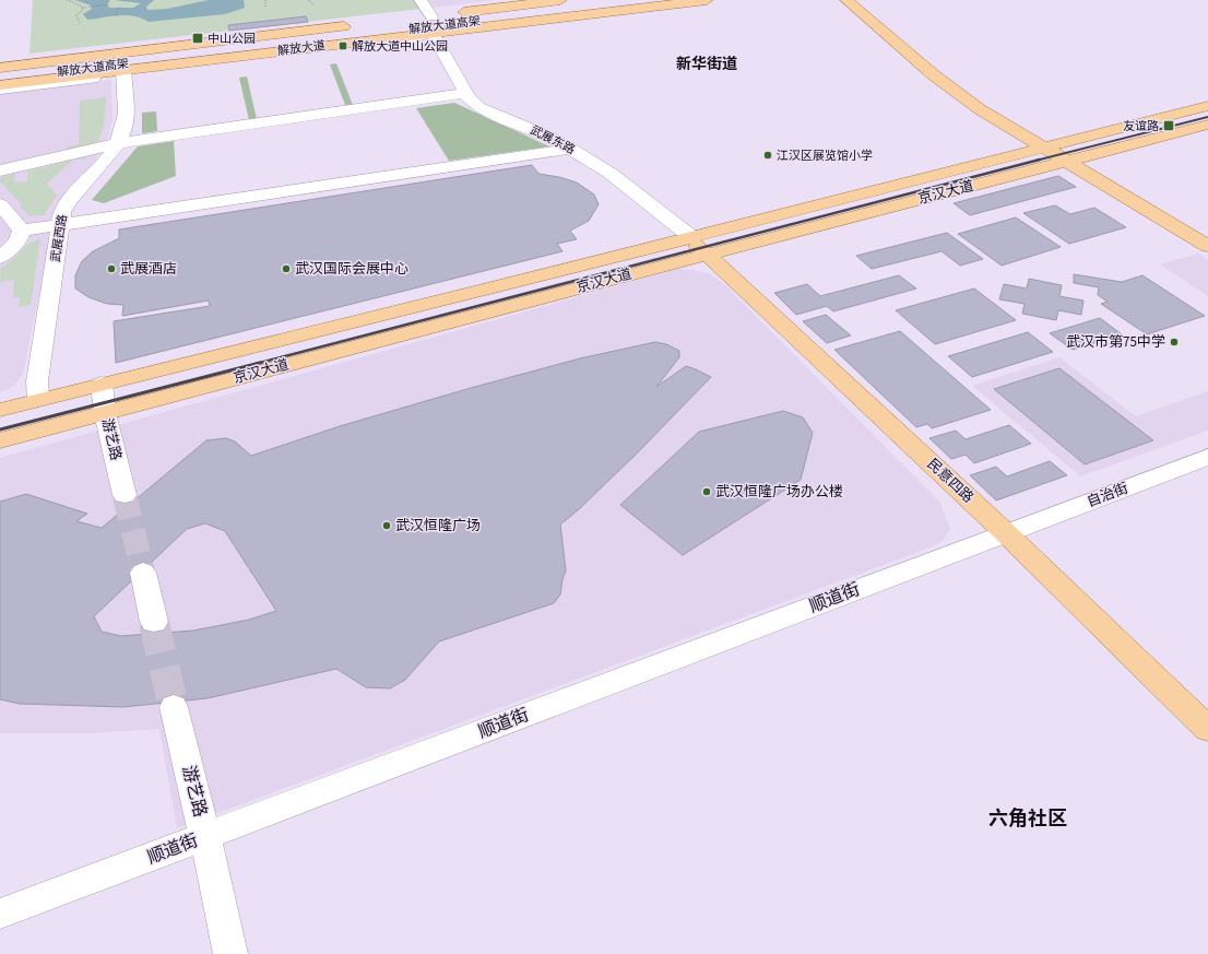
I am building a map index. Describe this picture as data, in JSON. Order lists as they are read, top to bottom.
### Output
{
  "streets": {
    "main road": [
      "解放大道高架",
      "解放大道",
      "京汉大道",
      "民意四路"
    ],
    "street": [
      "武展东路",
      "武展西路",
      "游艺路",
      "自治街",
      "顺道街"
    ]
  },
  "crossings": [
    ["解放大道", "武展东路"],
    ["解放大道", "武展西路"],
    ["武展东路", "京汉大道"],
    ["武展东路", "民意四路"],
    ["京汉大道", "武展西路"],
    ["京汉大道", "游艺路"],
    ["京汉大道", "民意四路"],
    ["游艺路", "顺道街"],
    ["民意四路", "自治街"],
    ["民意四路", "顺道街"],
    ["自治街", "顺道街"]
  ],
  "districts": ["新华街道", "六角社区"],
  "places": {
    "transit": ["中山公园", "解放大道中山公园", "友谊路"],
    "other": [
      "江汉区展览馆小学",
      "武展酒店",
      "武汉国际会展中心",
      "武汉市第75中学",
      "武汉恒隆广场办公楼",
      "武汉恒隆广场"
    ]
  }
}
